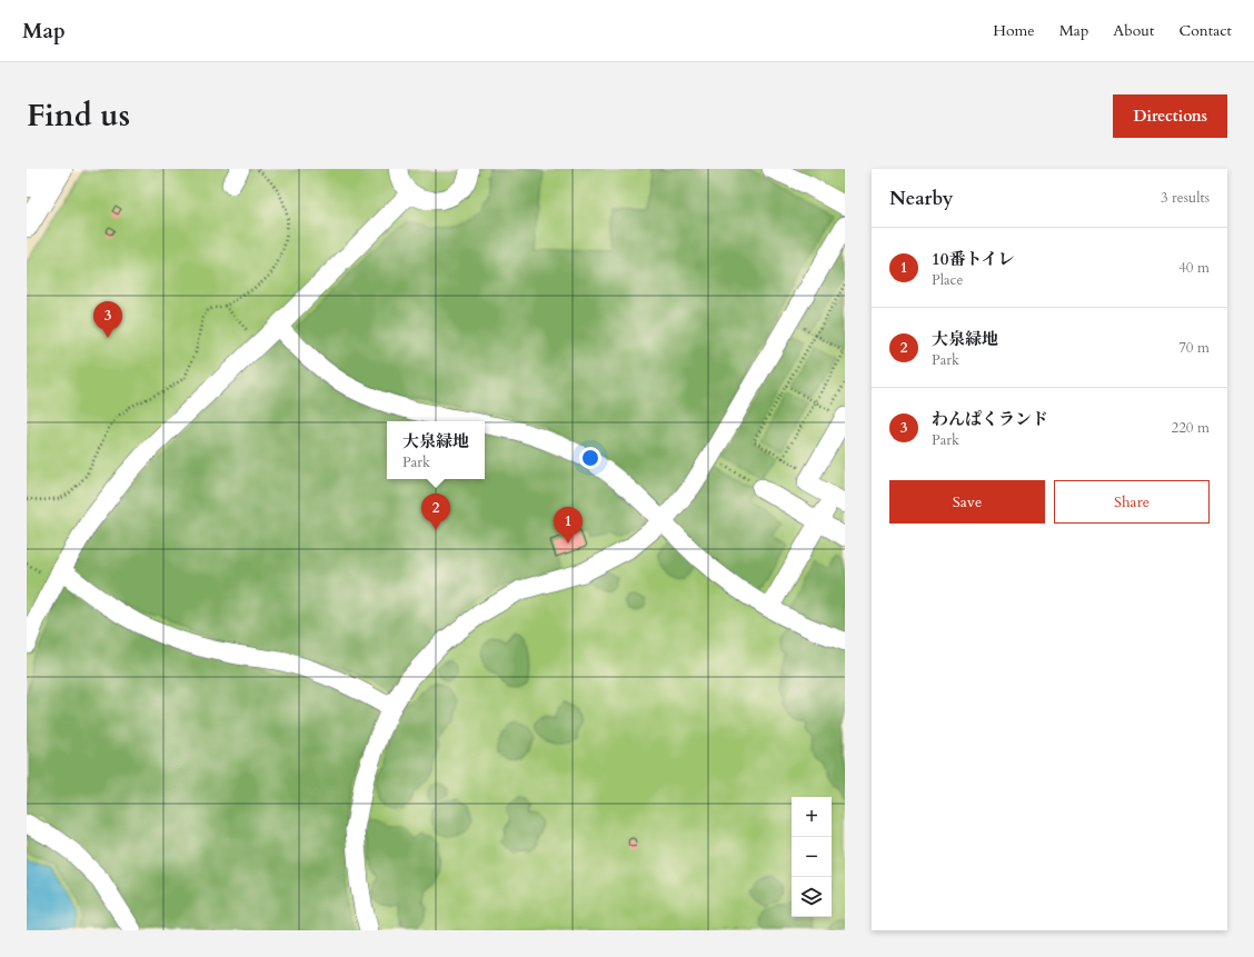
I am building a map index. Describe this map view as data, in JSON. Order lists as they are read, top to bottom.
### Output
{
  "page": {
    "header": "Map",
    "nav": [
      "Home",
      "Map",
      "About",
      "Contact"
    ],
    "title": "Find us",
    "buttons": [
      "Directions",
      ["Save", "Share"]
    ],
    "heading": ["Nearby", "3 results"],
    "list": [
      {
        "mark": "1",
        "name": "10番トイレ",
        "note": "Place",
        "value": "40 m"
      },
      {
        "mark": "2",
        "name": "大泉緑地",
        "note": "Park",
        "value": "70 m"
      },
      {
        "mark": "3",
        "name": "わんぱくランド",
        "note": "Park",
        "value": "220 m"
      }
    ],
    "pins": ["3", "2", "1"],
    "popup": ["大泉緑地", "Park"],
    "map_buttons": ["+", "−"]
  }
}
